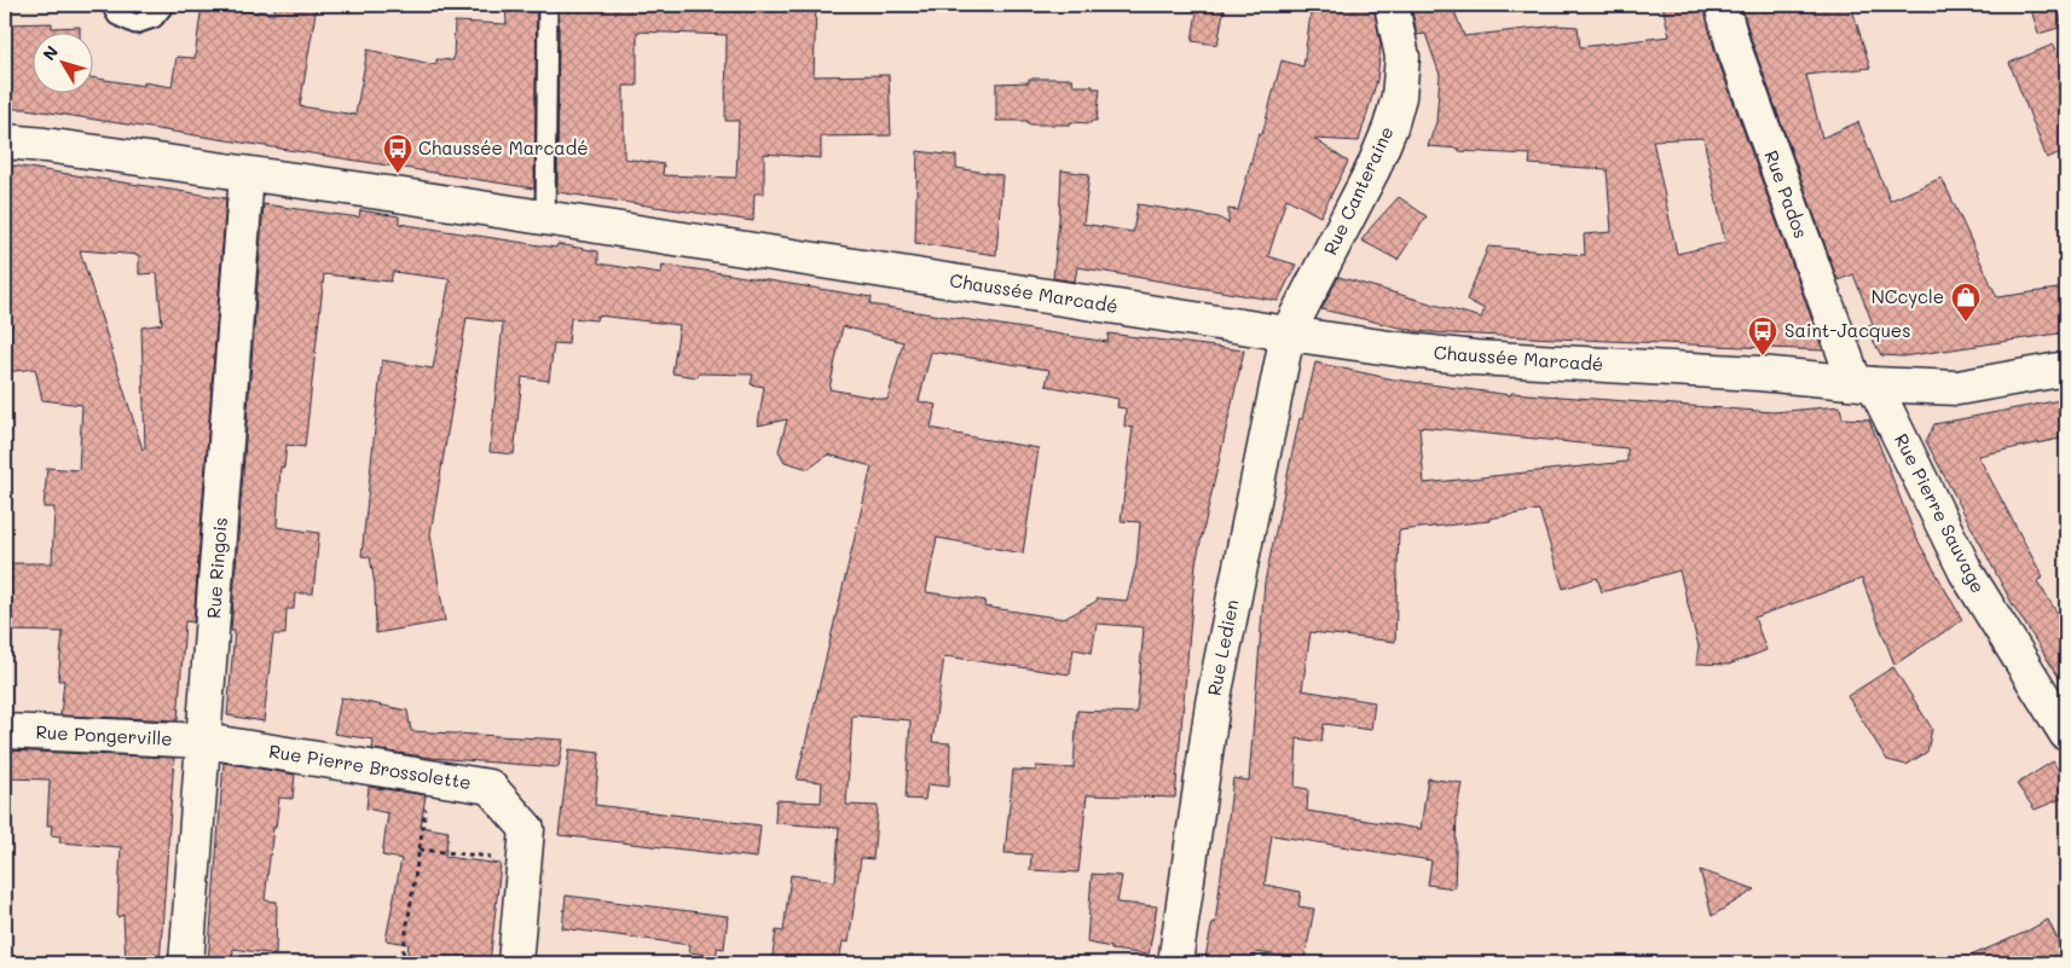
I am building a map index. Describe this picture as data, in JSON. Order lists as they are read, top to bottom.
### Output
{
  "streets": {
    "street": [
      "Rue Canteraine",
      "Rue Pados",
      "Chaussée Marcadé",
      "Rue Pierre Sauvage",
      "Rue Ringois",
      "Rue Ledien",
      "Rue Pongerville",
      "Rue Pierre Brossolette"
    ]
  },
  "crossings": [
    ["Rue Canteraine", "Chaussée Marcadé"],
    ["Rue Canteraine", "Rue Ledien"],
    ["Rue Pados", "Chaussée Marcadé"],
    ["Rue Pados", "Rue Pierre Sauvage"],
    ["Chaussée Marcadé", "Rue Pierre Sauvage"],
    ["Chaussée Marcadé", "Rue Ringois"],
    ["Chaussée Marcadé", "Rue Ledien"],
    ["Rue Ringois", "Rue Pongerville"],
    ["Rue Ringois", "Rue Pierre Brossolette"],
    ["Rue Pongerville", "Rue Pierre Brossolette"]
  ],
  "places": {
    "bus stop": ["Chaussée Marcadé", "Saint-Jacques"],
    "shop": ["NCcycle"]
  },
  "north": "top left"
}
